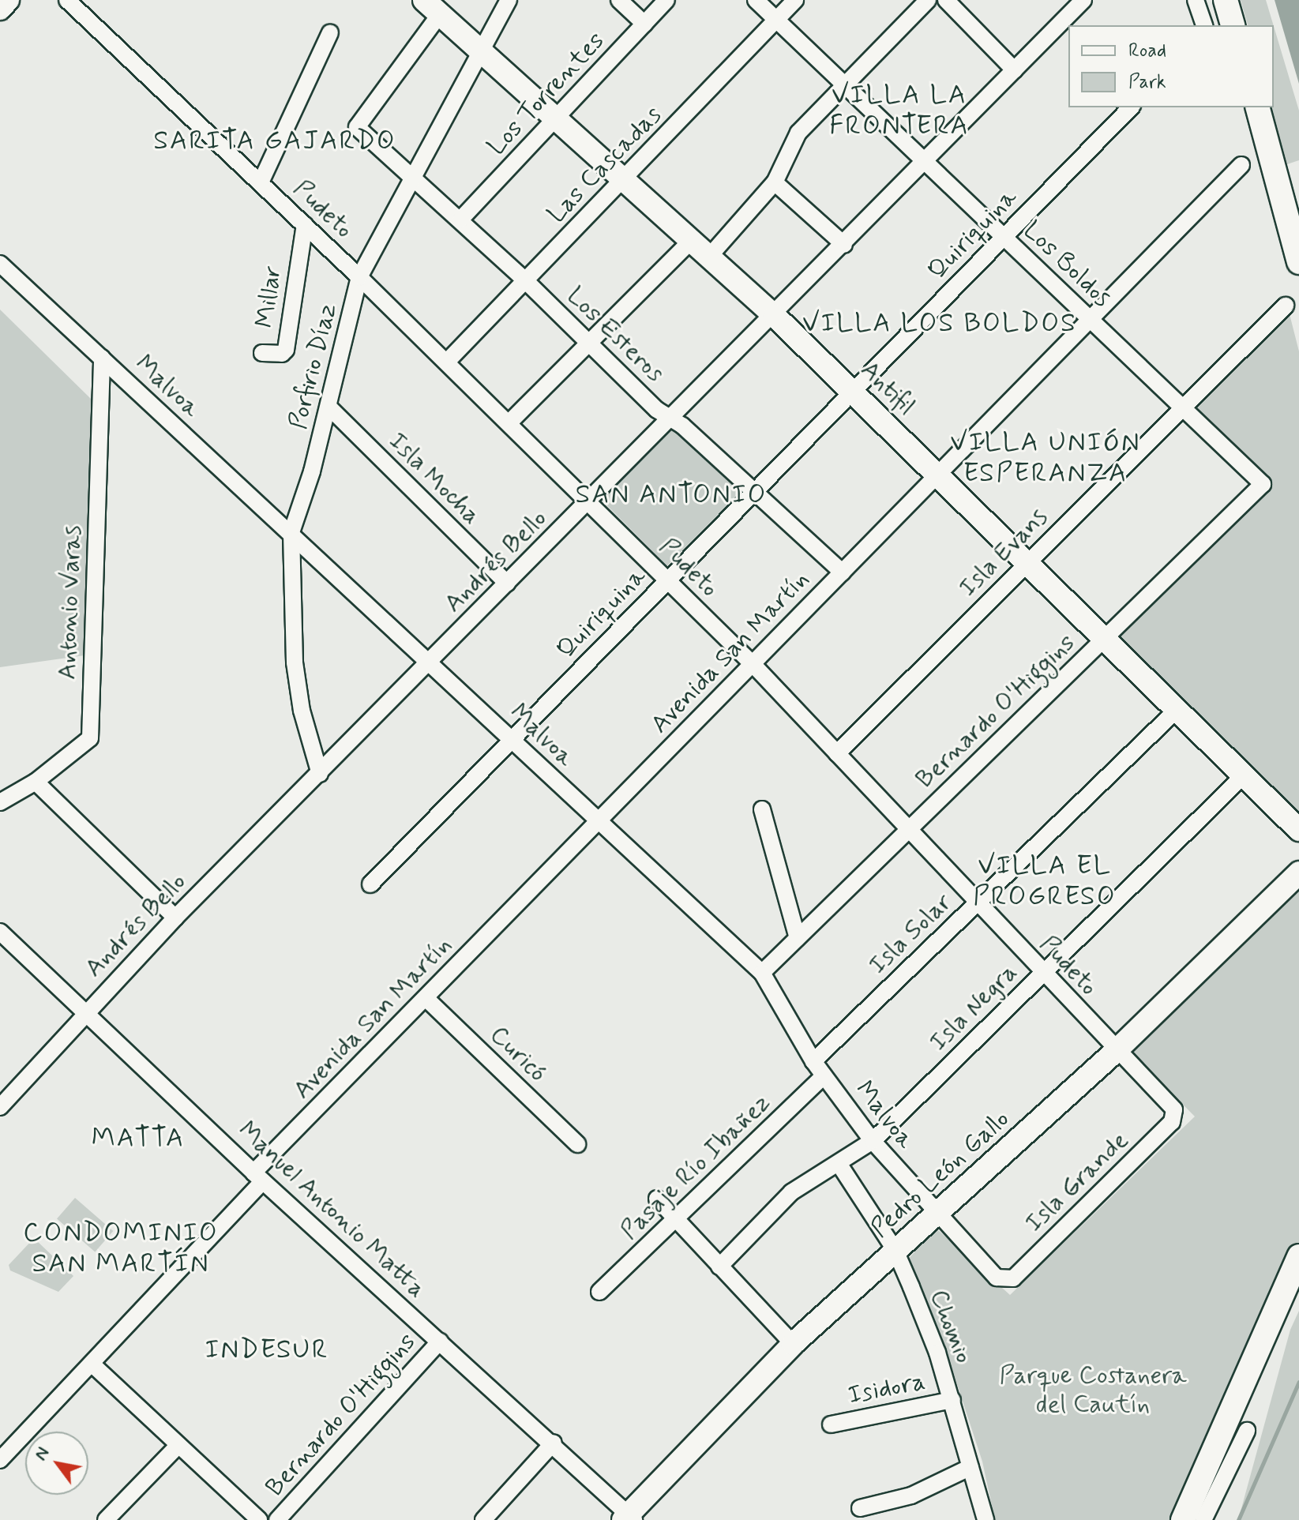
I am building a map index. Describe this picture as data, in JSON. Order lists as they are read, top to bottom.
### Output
{
  "streets": {
    "street": [
      "Los Torrentes",
      "Las Cascadas",
      "Pudeto",
      "Quiriquina",
      "Los Boldos",
      "Millar",
      "Los Esteros",
      "Porfirio Díaz",
      "Malvoa",
      "Antifil",
      "Isla Mocha",
      "Isla Evans",
      "Andrés Bello",
      "Antonio Varas",
      "Avenida San Martín",
      "Bernardo O'Higgins",
      "Isla Solar",
      "Isla Negra",
      "Curicó",
      "Pasaje Río Ibañez",
      "Pedro León Gallo",
      "Isla Grande",
      "Manuel Antonio Matta",
      "Chomio",
      "Isidora"
    ]
  },
  "crossings": [
    ["Los Torrentes", "Los Esteros"],
    ["Los Torrentes", "Antifil"],
    ["Las Cascadas", "Pudeto"],
    ["Las Cascadas", "Los Boldos"],
    ["Las Cascadas", "Los Esteros"],
    ["Las Cascadas", "Antifil"],
    ["Pudeto", "Quiriquina"],
    ["Pudeto", "Millar"],
    ["Pudeto", "Porfirio Díaz"],
    ["Pudeto", "Isla Evans"],
    ["Pudeto", "Andrés Bello"],
    ["Pudeto", "Avenida San Martín"],
    ["Pudeto", "Bernardo O'Higgins"],
    ["Pudeto", "Isla Solar"],
    ["Pudeto", "Isla Negra"],
    ["Pudeto", "Pedro León Gallo"],
    ["Pudeto", "Isla Grande"],
    ["Quiriquina", "Los Boldos"],
    ["Quiriquina", "Los Esteros"],
    ["Quiriquina", "Malvoa"],
    ["Quiriquina", "Antifil"],
    ["Los Boldos", "Isla Evans"],
    ["Los Boldos", "Andrés Bello"],
    ["Los Boldos", "Avenida San Martín"],
    ["Los Boldos", "Bernardo O'Higgins"],
    ["Los Esteros", "Porfirio Díaz"],
    ["Los Esteros", "Antifil"],
    ["Los Esteros", "Andrés Bello"],
    ["Los Esteros", "Avenida San Martín"],
    ["Porfirio Díaz", "Malvoa"],
    ["Porfirio Díaz", "Antifil"],
    ["Porfirio Díaz", "Isla Mocha"],
    ["Porfirio Díaz", "Andrés Bello"],
    ["Malvoa", "Andrés Bello"],
    ["Malvoa", "Antonio Varas"],
    ["Malvoa", "Avenida San Martín"],
    ["Malvoa", "Bernardo O'Higgins"],
    ["Malvoa", "Isla Solar"],
    ["Malvoa", "Isla Negra"],
    ["Malvoa", "Pasaje Río Ibañez"],
    ["Malvoa", "Pedro León Gallo"],
    ["Malvoa", "Isla Grande"],
    ["Antifil", "Isla Evans"],
    ["Antifil", "Andrés Bello"],
    ["Antifil", "Avenida San Martín"],
    ["Antifil", "Bernardo O'Higgins"],
    ["Antifil", "Isla Solar"],
    ["Antifil", "Isla Negra"],
    ["Isla Mocha", "Andrés Bello"],
    ["Andrés Bello", "Manuel Antonio Matta"],
    ["Avenida San Martín", "Curicó"],
    ["Avenida San Martín", "Manuel Antonio Matta"],
    ["Bernardo O'Higgins", "Manuel Antonio Matta"],
    ["Isla Negra", "Chomio"],
    ["Pedro León Gallo", "Manuel Antonio Matta"],
    ["Pedro León Gallo", "Chomio"],
    ["Chomio", "Isidora"]
  ],
  "districts": [
    "VILLA LA FRONTERA",
    "SARITA GAJARDO",
    "VILLA LOS BOLDOS",
    "VILLA UNIÓN ESPERANZA",
    "SAN ANTONIO",
    "VILLA EL PROGRESO",
    "MATTA",
    "CONDOMINIO SAN MARTÍN",
    "INDESUR"
  ],
  "parks": ["Parque Costanera del Cautín"],
  "legend": ["Road", "Park"],
  "north": "top left"
}
